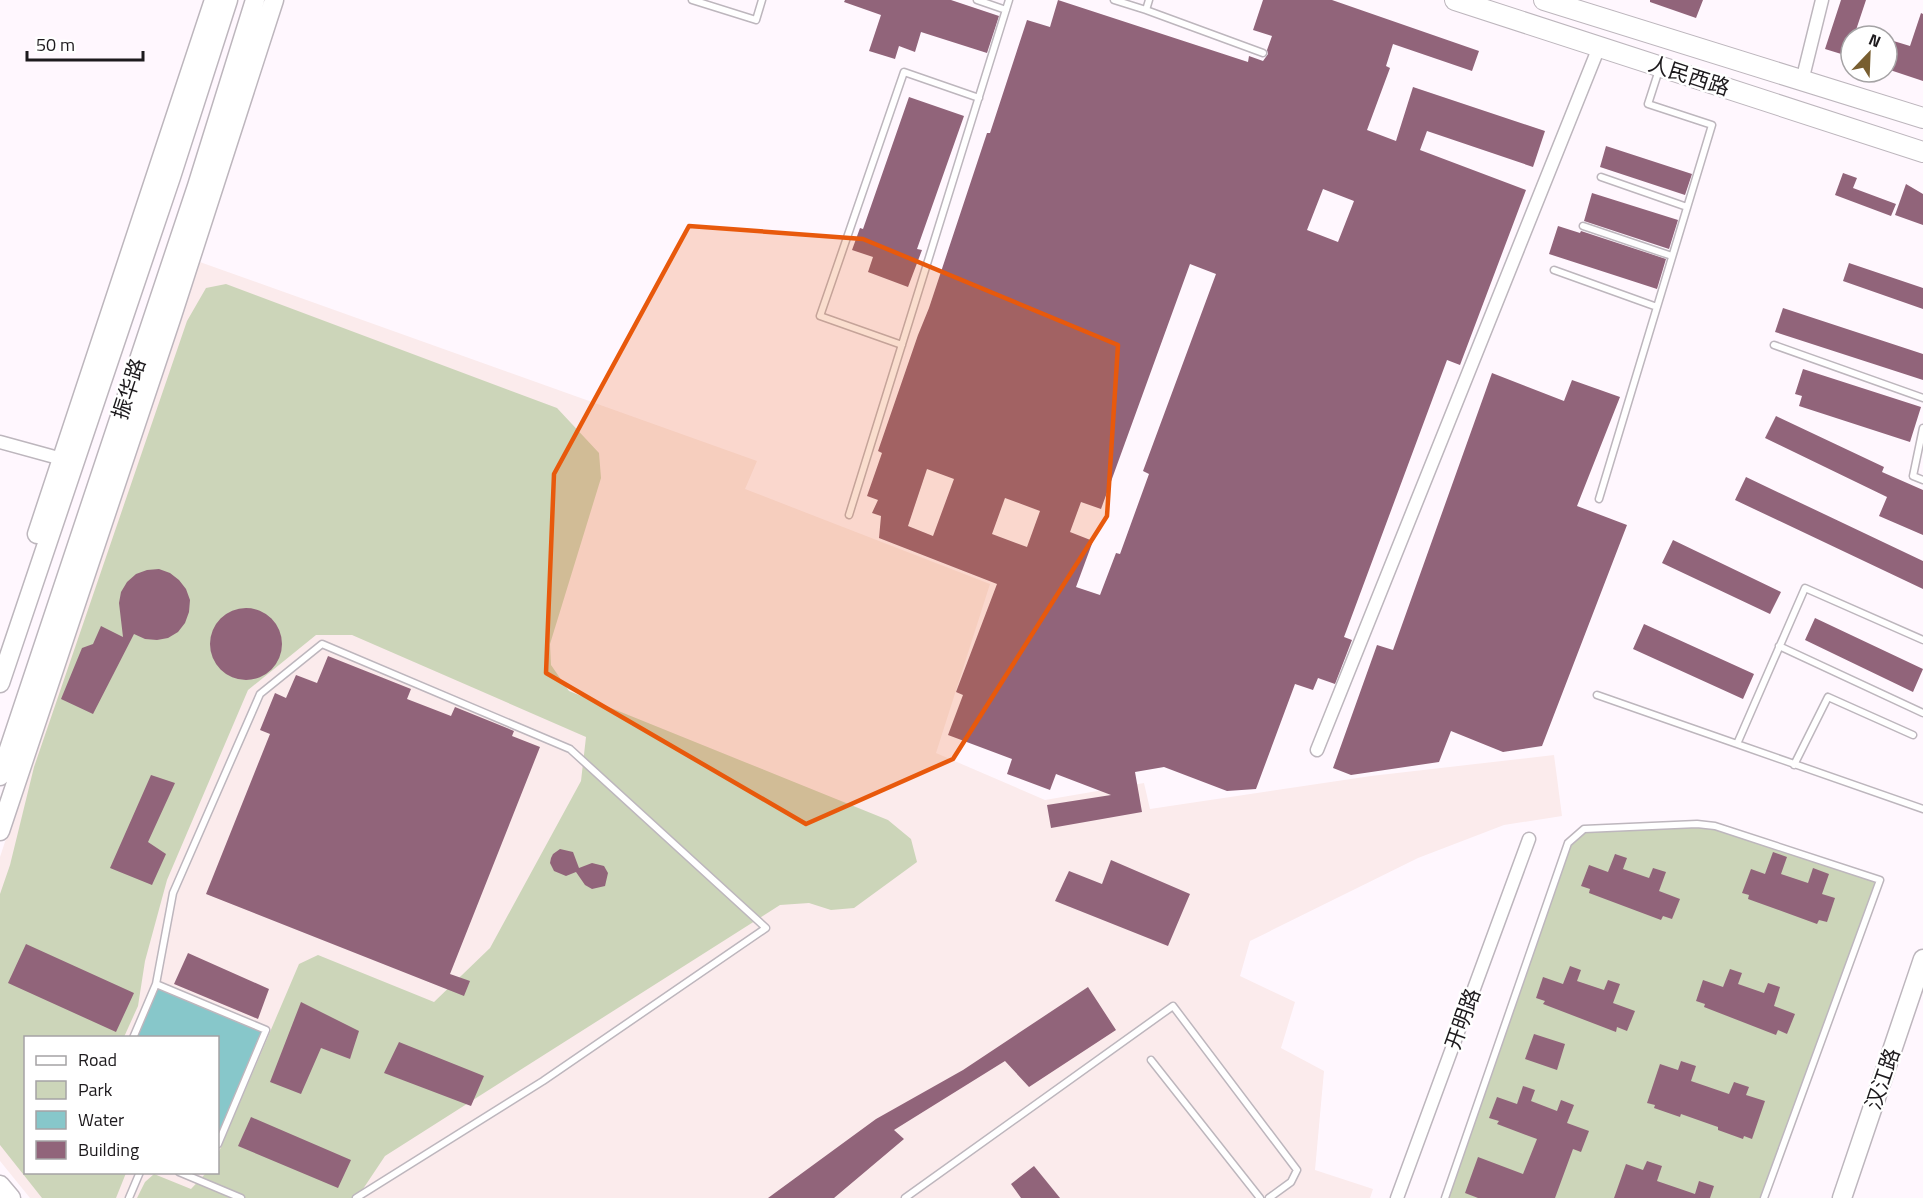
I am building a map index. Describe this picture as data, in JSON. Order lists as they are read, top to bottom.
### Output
{
  "streets": {
    "main road": ["人民西路", "振华路", "汉江路"],
    "street": ["开明路"]
  },
  "legend": [
    "Road",
    "Park",
    "Water",
    "Building"
  ],
  "scale_bar": "50 m",
  "north": "top right"
}
